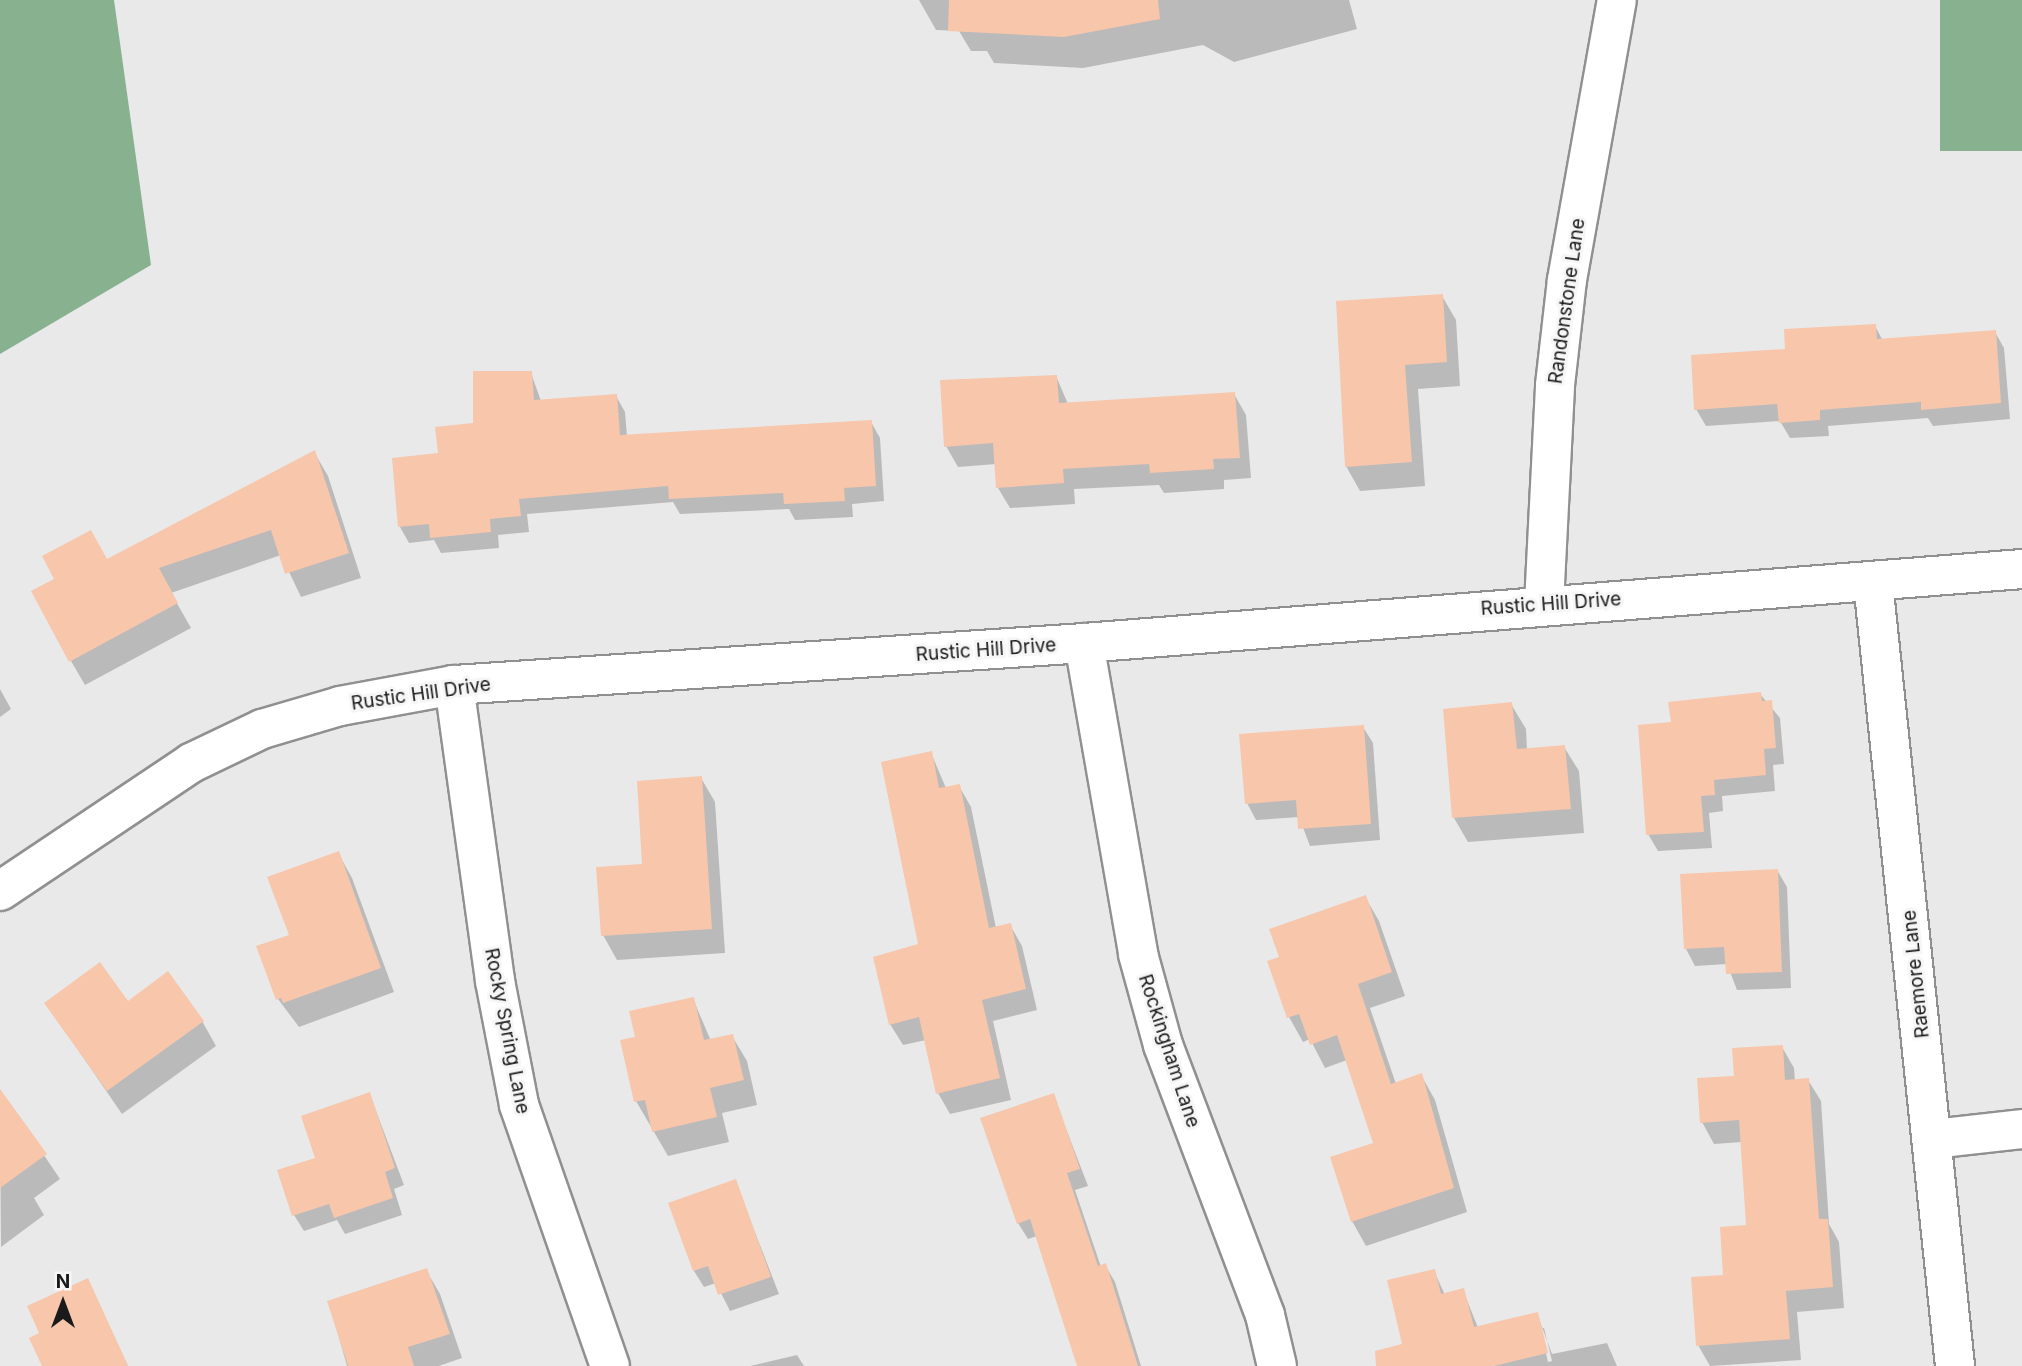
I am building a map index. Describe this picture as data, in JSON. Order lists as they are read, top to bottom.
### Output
{
  "streets": {
    "street": [
      "Randonstone Lane",
      "Rustic Hill Drive",
      "Raemore Lane",
      "Rocky Spring Lane",
      "Rockingham Lane"
    ]
  },
  "crossings": [
    ["Randonstone Lane", "Rustic Hill Drive"],
    ["Rustic Hill Drive", "Raemore Lane"],
    ["Rustic Hill Drive", "Rocky Spring Lane"],
    ["Rustic Hill Drive", "Rockingham Lane"]
  ],
  "north": "top"
}
